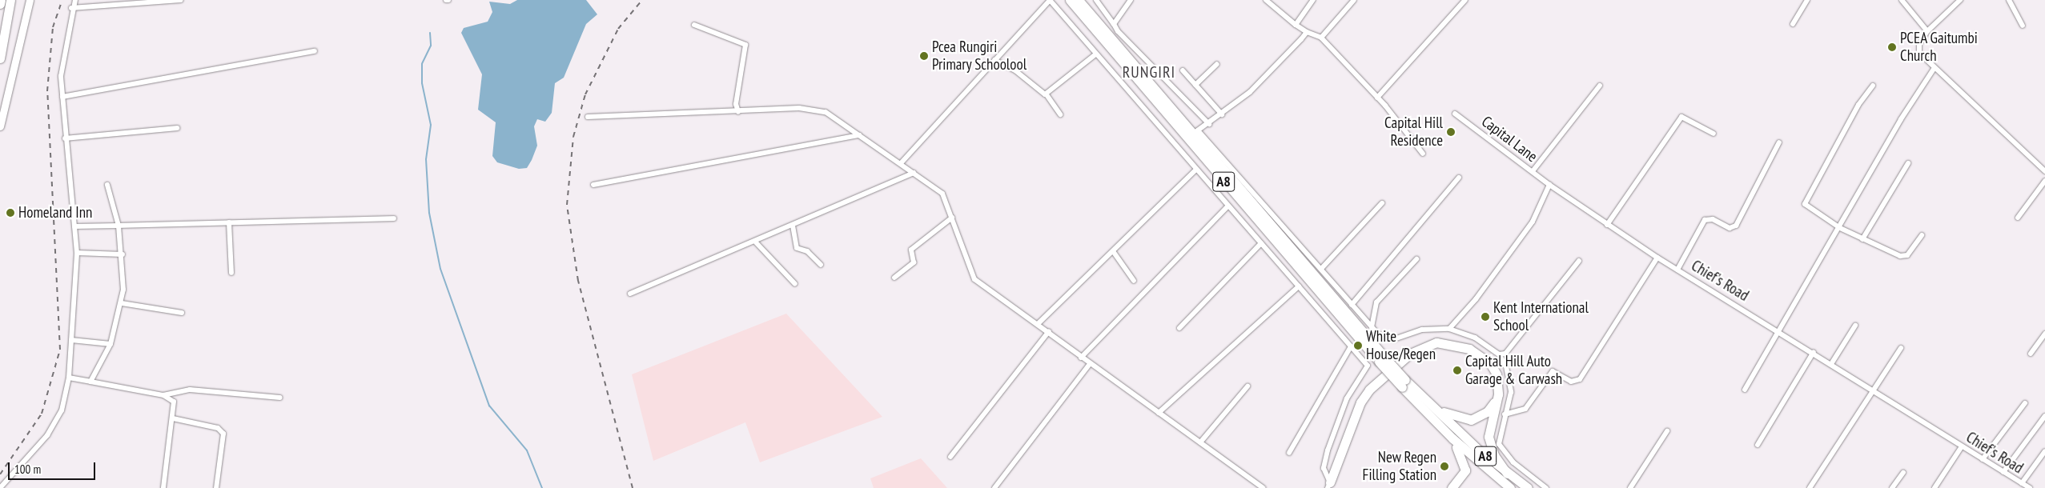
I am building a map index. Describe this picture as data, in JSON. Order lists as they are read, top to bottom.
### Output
{
  "streets": {
    "highway": ["A8"],
    "street": ["Capital Lane", "Chief's Road"]
  },
  "crossings": [
    ["Capital Lane", "Chief's Road"]
  ],
  "districts": ["RUNGIRI"],
  "places": [
    "PCEA Gaitumbi Church",
    "Pcea Rungiri Primary Schoolool",
    "Capital Hill Residence",
    "Homeland Inn",
    "Kent International School",
    "White House/Regen",
    "Capital Hill Auto Garage & Carwash",
    "New Regen Filling Station"
  ],
  "scale_bar": "100 m"
}
